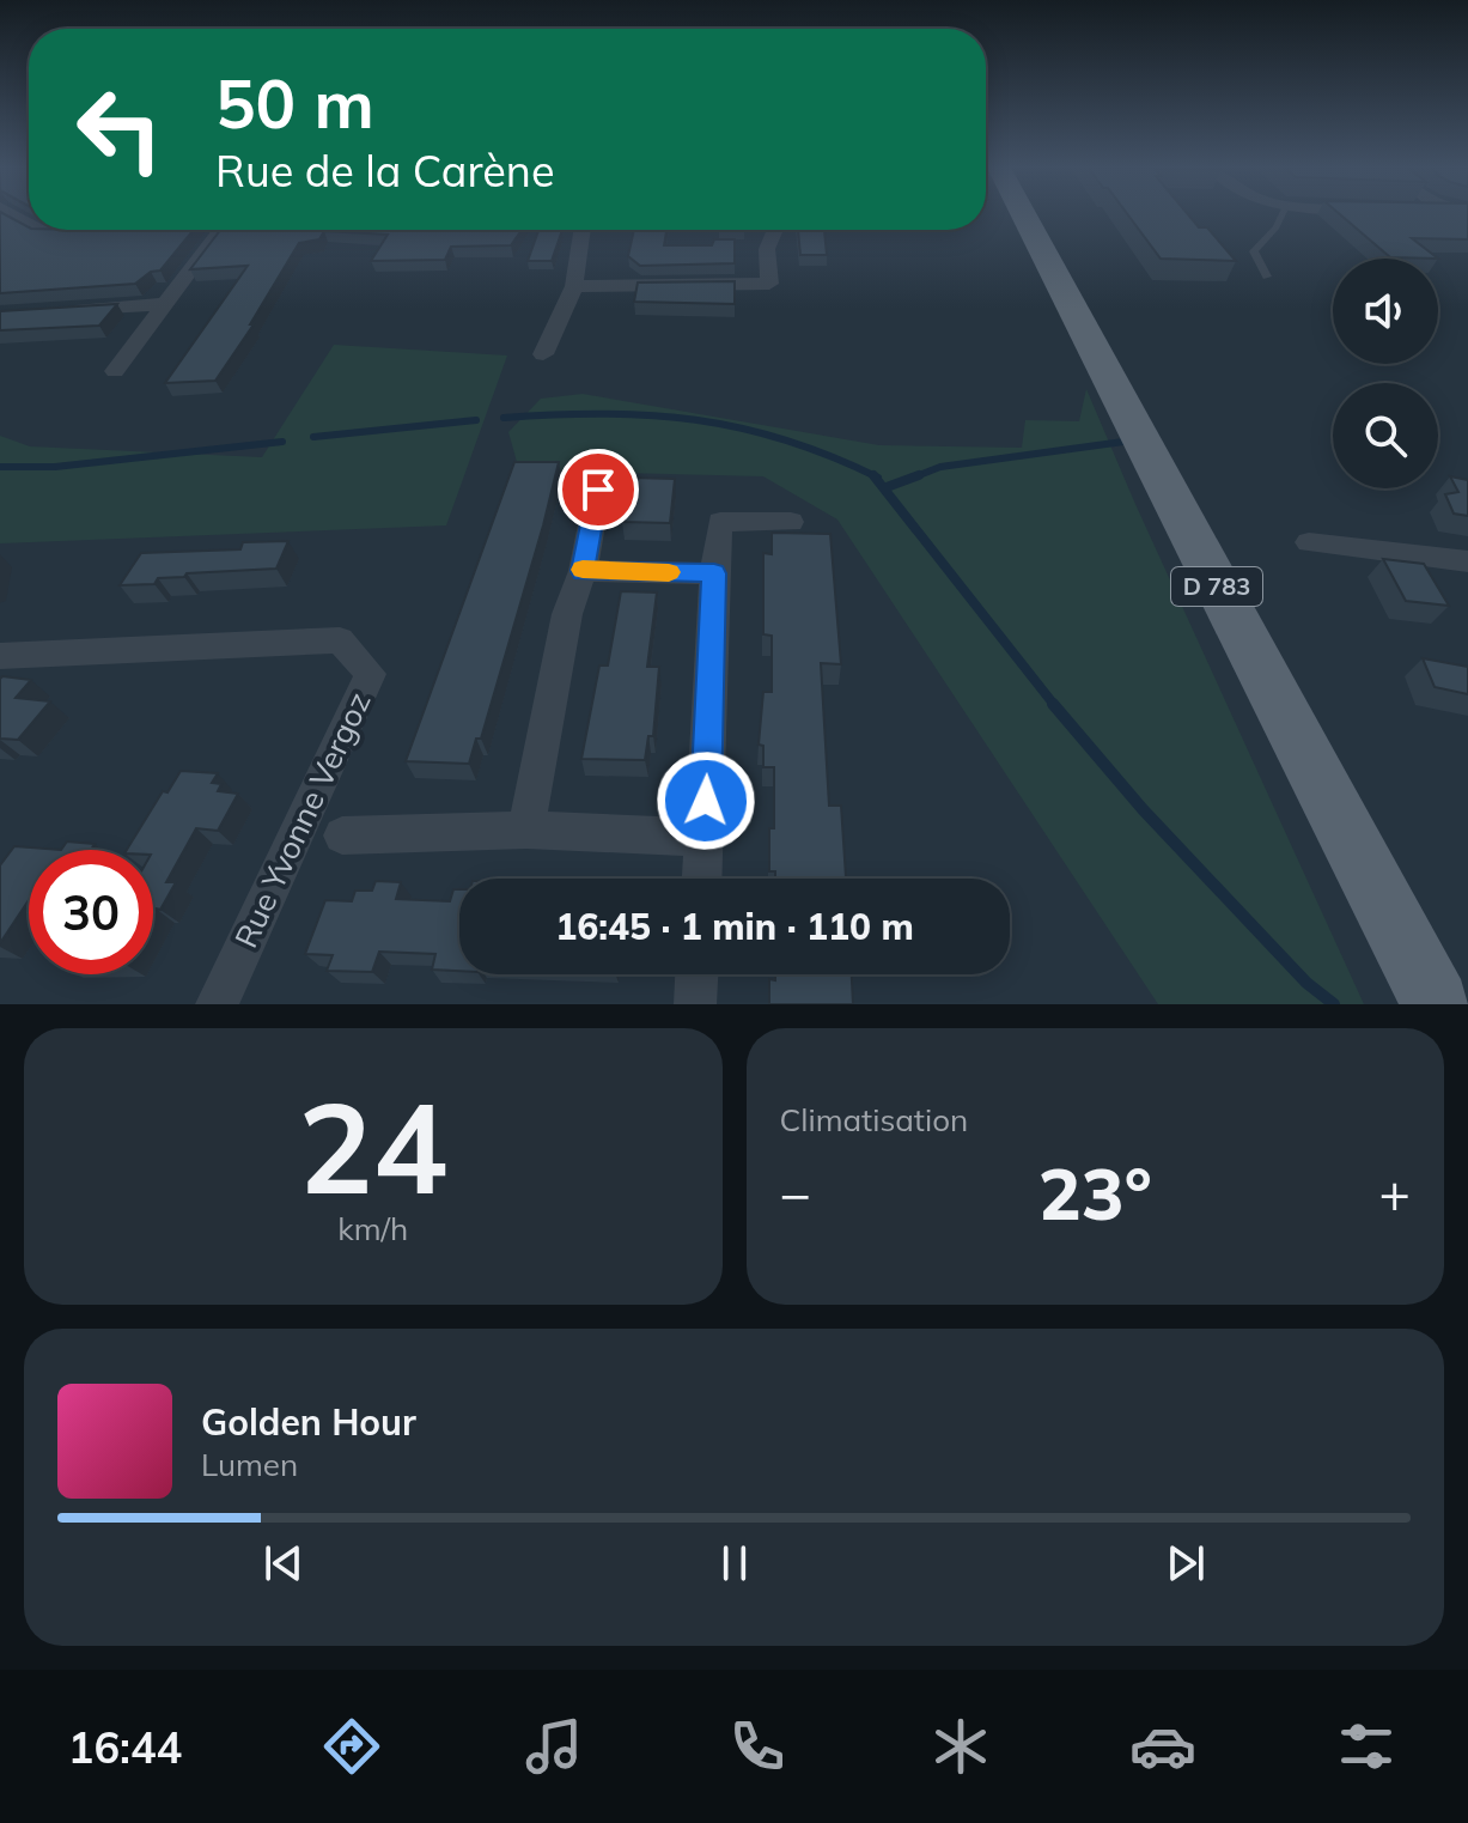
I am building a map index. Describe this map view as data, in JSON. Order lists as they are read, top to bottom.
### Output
{
  "streets": {
    "main road": ["D 783"],
    "street": ["Rue Yvonne Vergoz"]
  },
  "page": {
    "turn": ["50 m", "Rue de la Carène"],
    "limit": "30",
    "trip": "16:45 · 1 min · 110 m",
    "tile": [
      ["24", "km/h"],
      "Climatisation"
    ],
    "heat": ["−", "23°", "+"],
    "song": ["Golden Hour", "Lumen"],
    "tabs": "16:44"
  }
}
